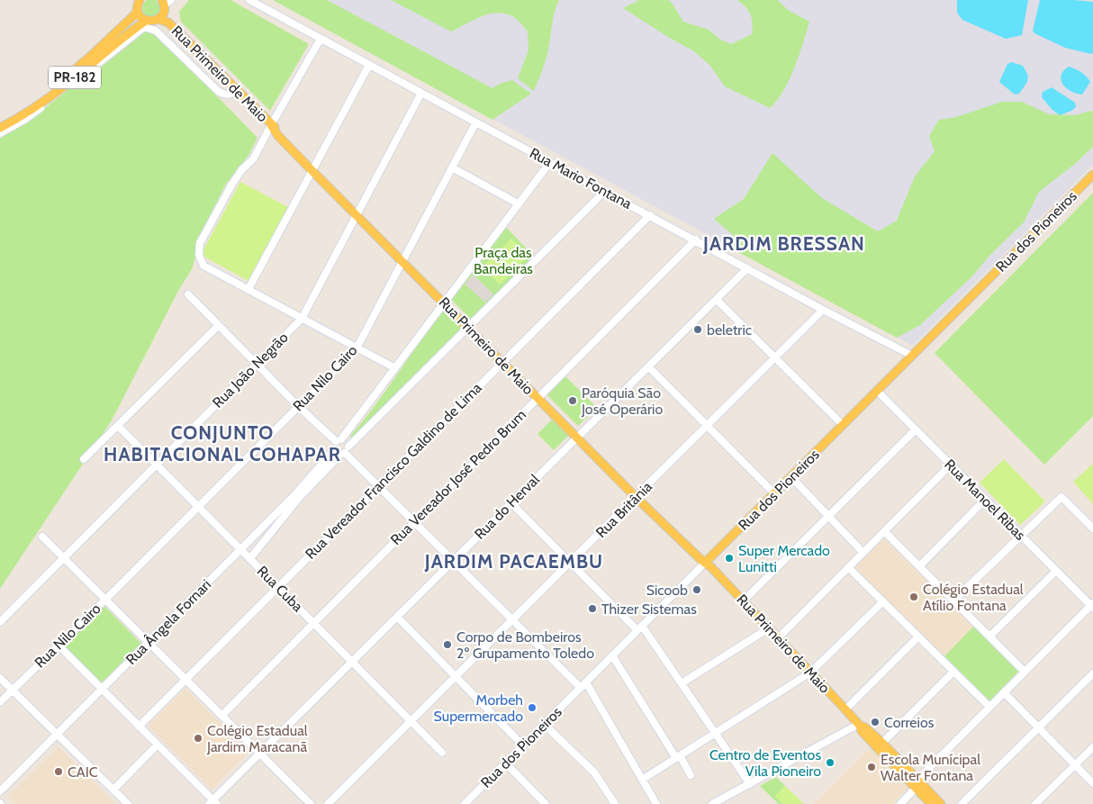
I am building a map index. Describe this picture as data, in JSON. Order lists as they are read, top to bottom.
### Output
{
  "streets": {
    "main road": ["Rua Primeiro de Maio", "PR-182", "Rua dos Pioneiros"],
    "street": [
      "Rua Mario Fontana",
      "Rua João Negrão",
      "Rua Nilo Cairo",
      "Rua Vereador Francisco Galdino de Lima",
      "Rua Vereador José Pedro Brum",
      "Rua Manoel Ribas",
      "Rua do Herval",
      "Rua Britânia",
      "Rua Cuba",
      "Rua Ângela Fornari"
    ]
  },
  "crossings": [
    ["Rua Primeiro de Maio", "PR-182"],
    ["Rua Primeiro de Maio", "Rua dos Pioneiros"],
    ["Rua Primeiro de Maio", "Rua João Negrão"],
    ["Rua Primeiro de Maio", "Rua Nilo Cairo"],
    ["Rua Primeiro de Maio", "Rua Vereador Francisco Galdino de Lima"],
    ["Rua Primeiro de Maio", "Rua Vereador José Pedro Brum"],
    ["Rua Primeiro de Maio", "Rua do Herval"],
    ["Rua Primeiro de Maio", "Rua Britânia"],
    ["Rua Primeiro de Maio", "Rua Ângela Fornari"],
    ["Rua Mario Fontana", "Rua dos Pioneiros"],
    ["Rua Mario Fontana", "Rua João Negrão"],
    ["Rua Mario Fontana", "Rua Nilo Cairo"],
    ["Rua Mario Fontana", "Rua Vereador Francisco Galdino de Lima"],
    ["Rua Mario Fontana", "Rua Vereador José Pedro Brum"],
    ["Rua Mario Fontana", "Rua do Herval"],
    ["Rua Mario Fontana", "Rua Britânia"],
    ["Rua Mario Fontana", "Rua Ângela Fornari"],
    ["Rua dos Pioneiros", "Rua Manoel Ribas"],
    ["Rua João Negrão", "Rua Cuba"],
    ["Rua Nilo Cairo", "Rua Cuba"],
    ["Rua Vereador Francisco Galdino de Lima", "Rua Cuba"],
    ["Rua Vereador José Pedro Brum", "Rua Cuba"],
    ["Rua do Herval", "Rua Cuba"],
    ["Rua Britânia", "Rua Cuba"],
    ["Rua Cuba", "Rua Ângela Fornari"]
  ],
  "districts": ["JARDIM BRESSAN", "CONJUNTO HABITACIONAL COHAPAR", "JARDIM PACAEMBU"],
  "parks": ["Praça das Bandeiras"],
  "places": [
    "beletric",
    "Paróquia São José Operário",
    "Super Mercado Lunitti",
    "Sicoob",
    "Colégio Estadual Atílio Fontana",
    "Thizer Sistemas",
    "Corpo de Bombeiros 2º Grupamento Toledo",
    "Morbeh Supermercado",
    "Correios",
    "Colégio Estadual Jardim Maracanã",
    "Centro de Eventos Vila Pioneiro",
    "Escola Munícipal Walter Fontana",
    "CAIC"
  ]
}
